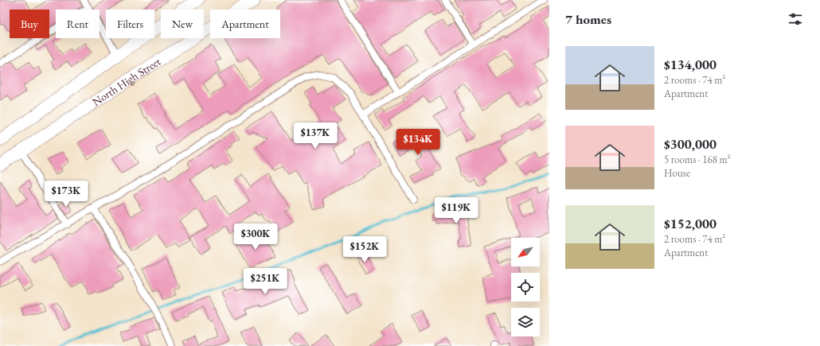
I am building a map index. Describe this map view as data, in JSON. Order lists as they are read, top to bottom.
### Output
{
  "streets": {
    "highway": ["North High Street"]
  },
  "north": "bottom left",
  "page": {
    "heading": "7 homes",
    "chip": [
      "Buy",
      "Rent",
      "Filters",
      "New",
      "Apartment"
    ],
    "list": [
      {
        "name": "$134,000",
        "note": "2 rooms · 74 m² · Apartment"
      },
      {
        "name": "$300,000",
        "note": "5 rooms · 168 m² · House"
      },
      {
        "name": "$152,000",
        "note": "2 rooms · 74 m² · Apartment"
      }
    ],
    "price": [
      "$137K",
      "$134K",
      "$173K",
      "$119K",
      "$300K",
      "$152K",
      "$251K"
    ]
  }
}
